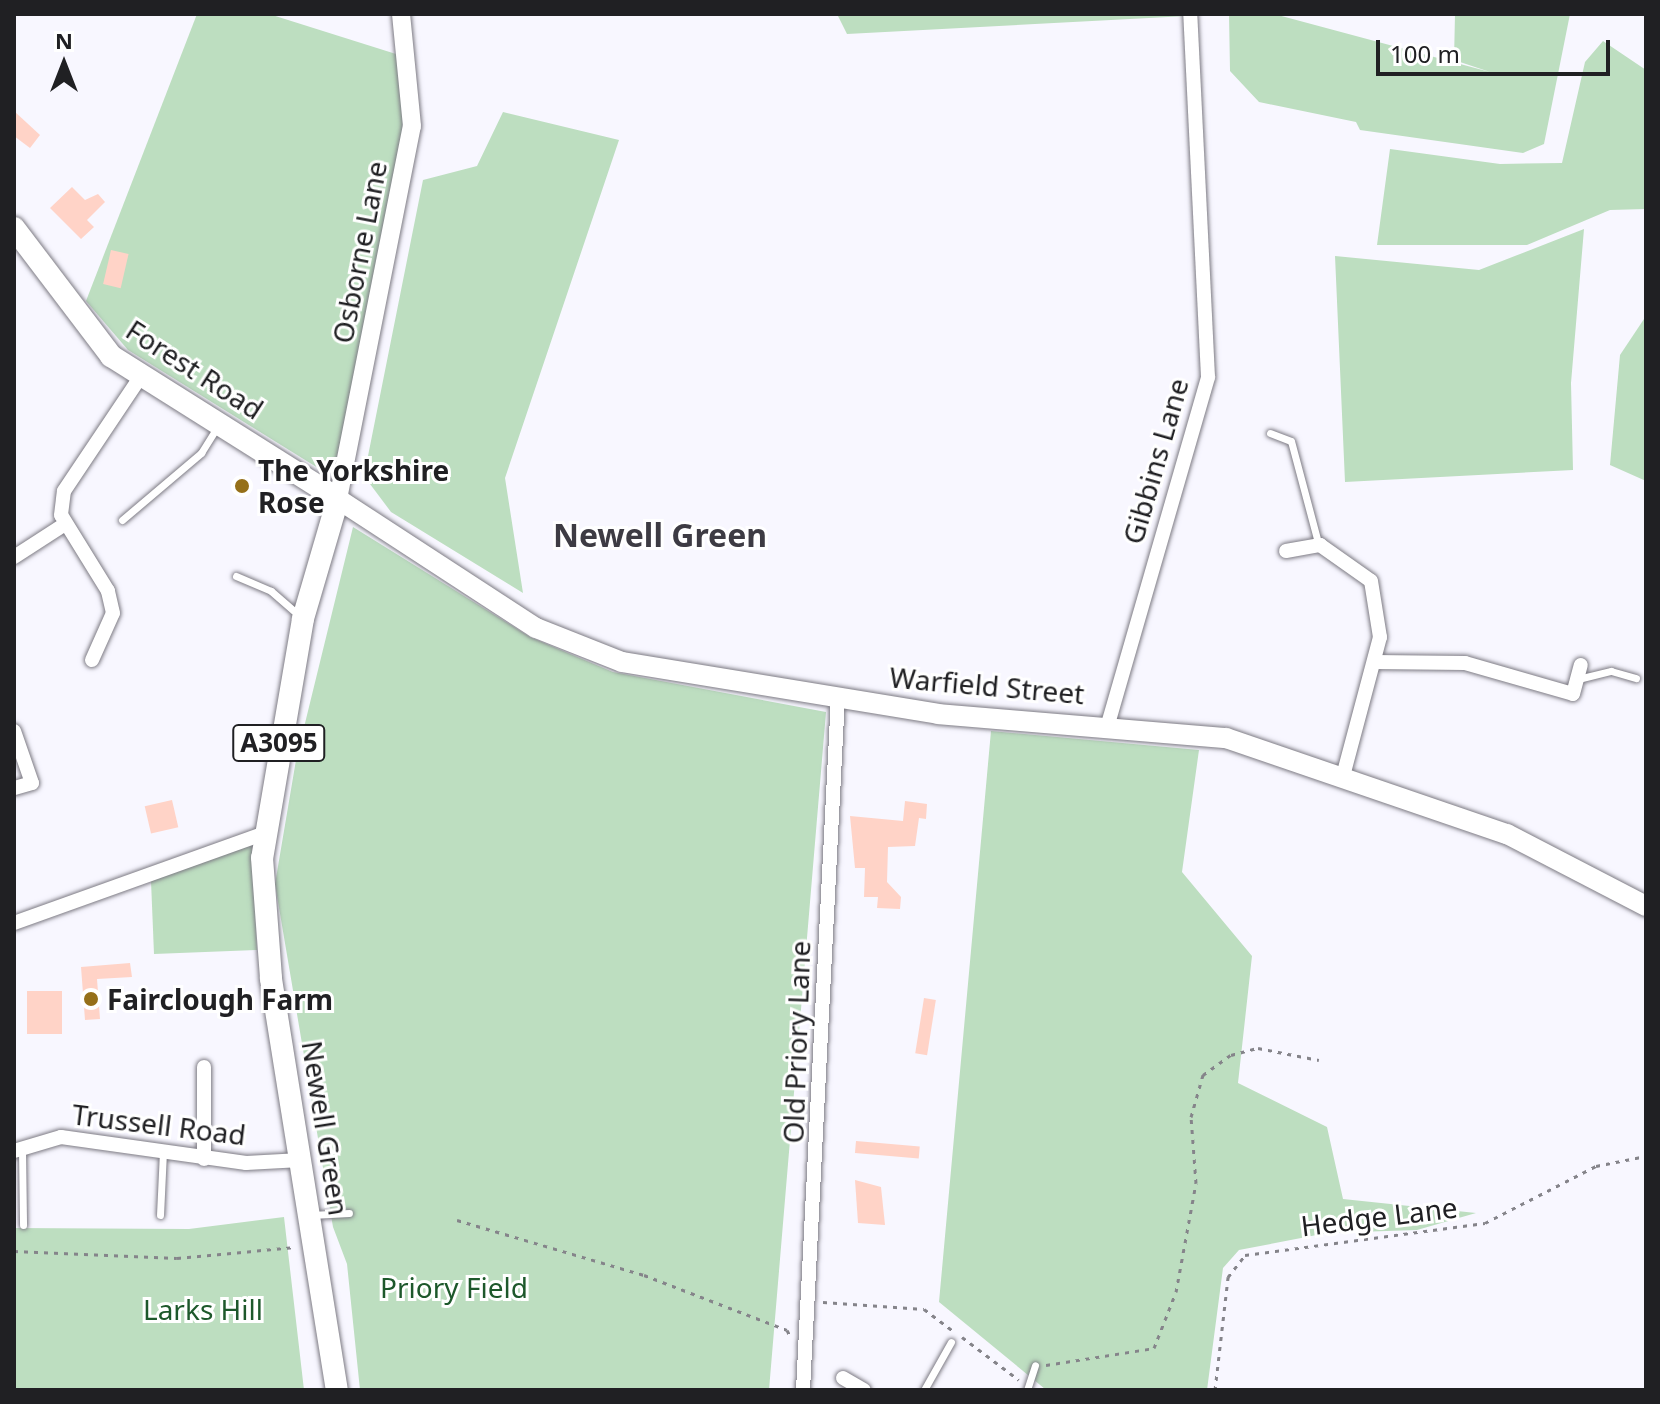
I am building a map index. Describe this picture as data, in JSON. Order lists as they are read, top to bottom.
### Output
{
  "streets": {
    "main road": [
      "Forest Road",
      "Warfield Street",
      "A3095",
      "Newell Green"
    ],
    "street": [
      "Osborne Lane",
      "Gibbins Lane",
      "Old Priory Lane",
      "Trussell Road"
    ],
    "path": ["Hedge Lane"]
  },
  "crossings": [
    ["Osborne Lane", "Forest Road"],
    ["Osborne Lane", "Warfield Street"],
    ["Osborne Lane", "Newell Green"],
    ["Forest Road", "Warfield Street"],
    ["Forest Road", "Newell Green"],
    ["Gibbins Lane", "Warfield Street"],
    ["Warfield Street", "Old Priory Lane"],
    ["Warfield Street", "Newell Green"],
    ["Trussell Road", "Newell Green"]
  ],
  "districts": ["Newell Green"],
  "parks": ["Priory Field", "Larks Hill"],
  "places": ["The Yorkshire Rose", "Fairclough Farm"],
  "scale_bar": "100 m",
  "north": "top"
}
